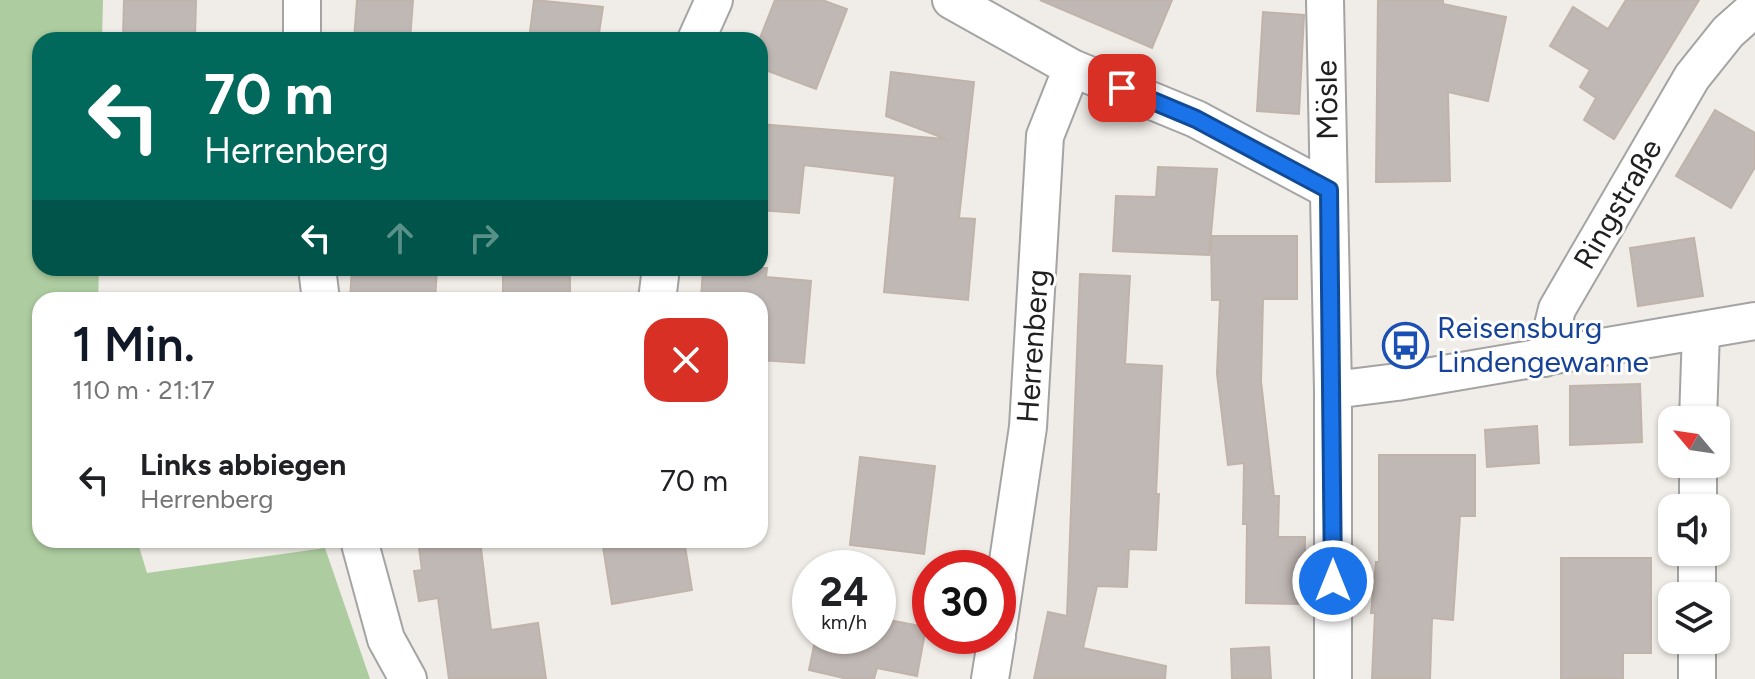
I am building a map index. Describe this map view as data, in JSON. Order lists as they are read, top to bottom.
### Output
{
  "streets": {
    "street": ["Mösle", "Ringstraße", "Herrenberg"]
  },
  "places": {
    "bus stop": ["Reisensburg Lindengewanne"]
  },
  "north": "top left",
  "page": {
    "turn": ["70 m", "Herrenberg"],
    "heading": ["1 Min.", "110 m · 21:17"],
    "list": [
      {
        "name": "Links abbiegen",
        "note": "Herrenberg",
        "value": "70 m"
      }
    ],
    "speed": "24 km/h",
    "limit": "30"
  }
}
